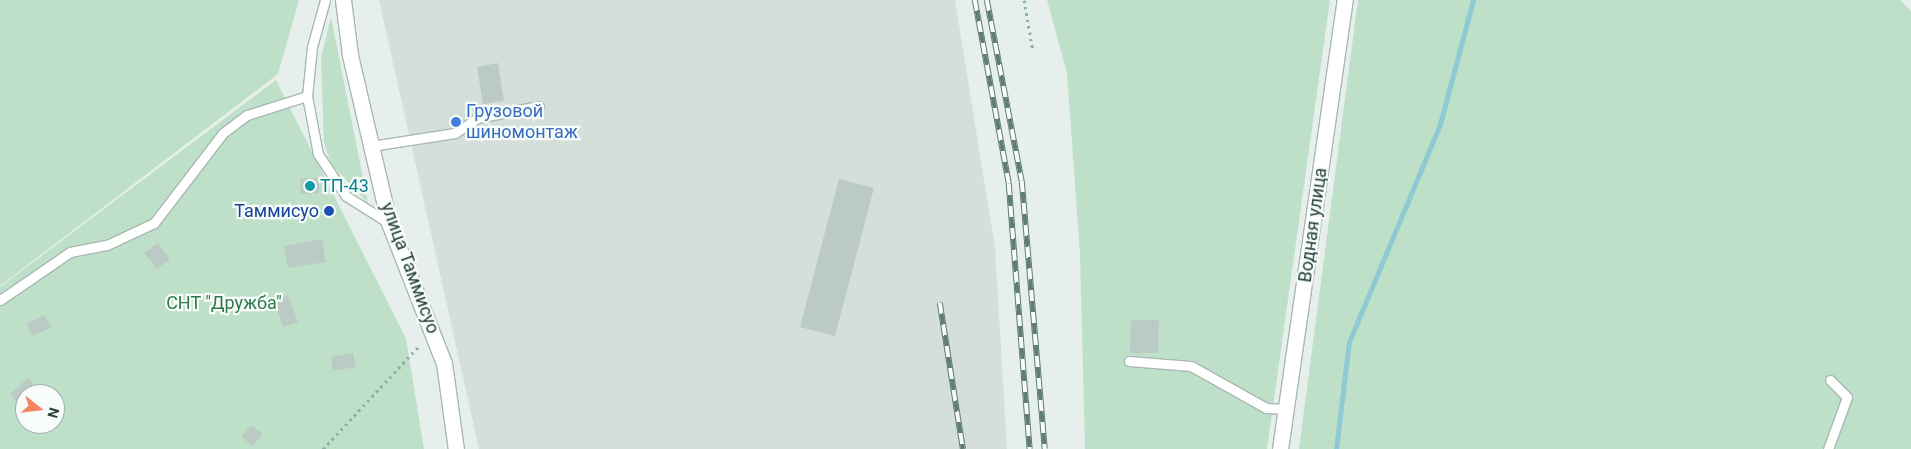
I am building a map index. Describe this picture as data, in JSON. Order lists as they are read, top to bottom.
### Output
{
  "streets": {
    "street": ["Водная улица", "улица Таммисуо"]
  },
  "parks": ["СНТ \"Дружба\""],
  "places": ["Грузовой шиномонтаж", "ТП-43", "Таммисуо"],
  "north": "right"
}
